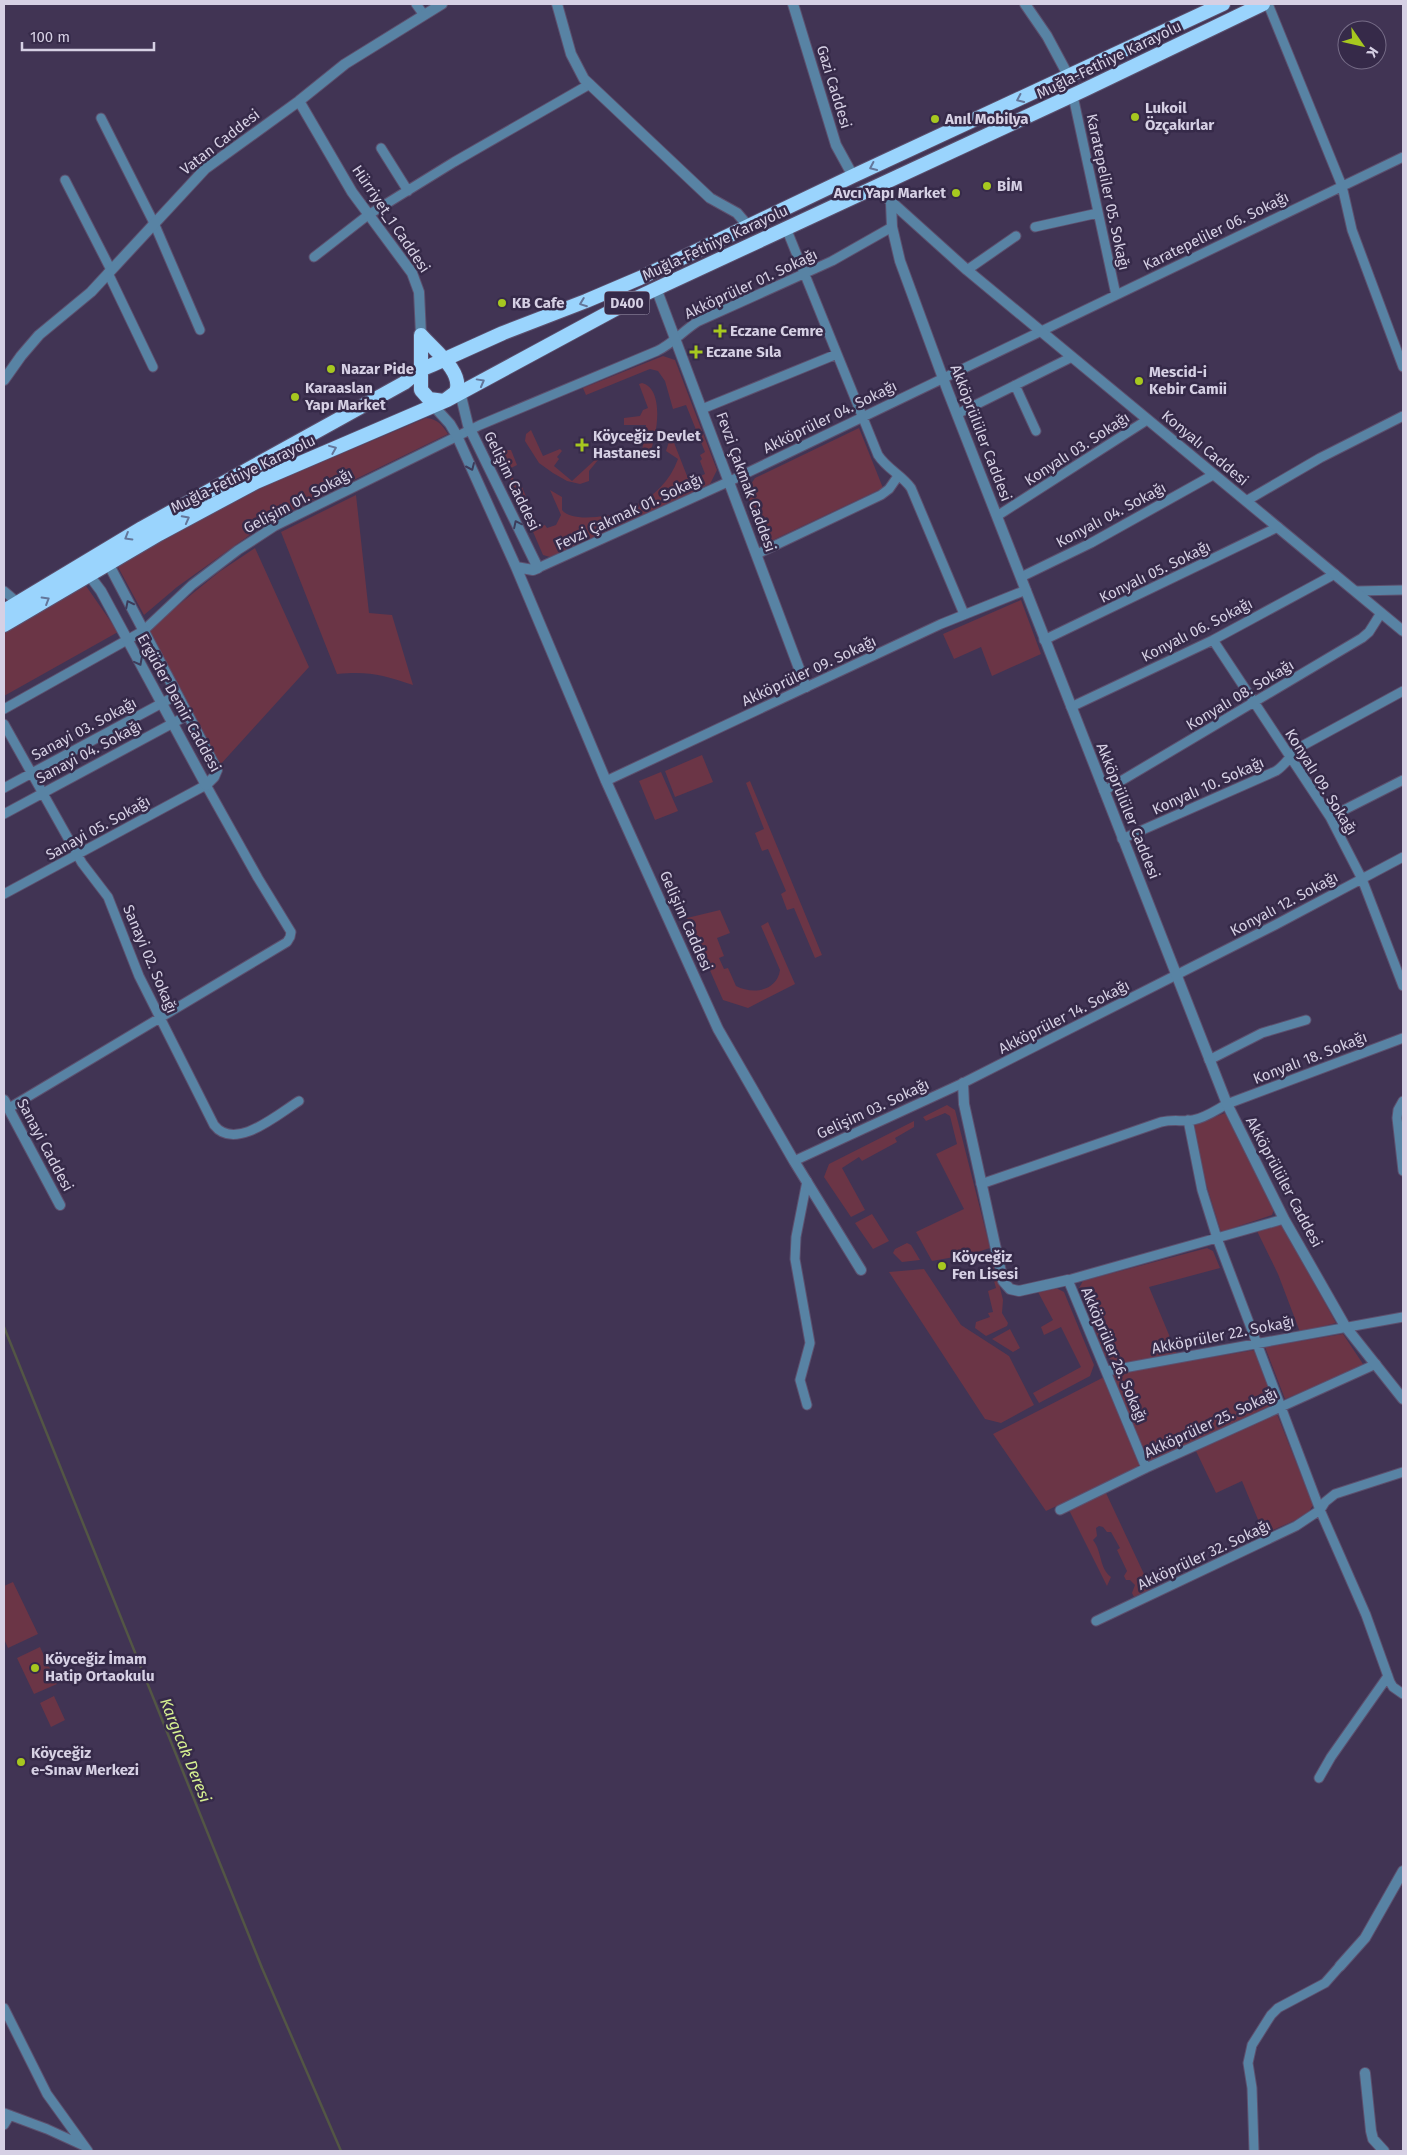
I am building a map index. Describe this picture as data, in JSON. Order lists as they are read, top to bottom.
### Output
{
  "streets": {
    "highway": ["Muğla-Fethiye Karayolu", "D400"],
    "street": [
      "Gazi Caddesi",
      "Vatan Caddesi",
      "Karatepeliler 05. Sokağı",
      "Hürriyet_1 Caddesi",
      "Karatepeliler 06. Sokağı",
      "Akköprüler 01. Sokağı",
      "Akköprüler 04. Sokağı",
      "Akköprülüler Caddesi",
      "Konyalı Caddesi",
      "Konyalı 03. Sokağı",
      "Gelişim Caddesi",
      "Fevzi Çakmak Caddesi",
      "Gelişim 01. Sokağı",
      "Fevzi Çakmak 01. Sokağı",
      "Konyalı 04. Sokağı",
      "Konyalı 05. Sokağı",
      "Konyalı 06. Sokağı",
      "Akköprüler 09. Sokağı",
      "Konyalı 08. Sokağı",
      "Ergüder Demir Caddesi",
      "Sanayi 03. Sokağı",
      "Sanayi 04. Sokağı",
      "Konyalı 09. Sokağı",
      "Konyalı 10. Sokağı",
      "Sanayi 05. Sokağı",
      "Konyalı 12. Sokağı",
      "Sanayi 02. Sokağı",
      "Akköprüler 14. Sokağı",
      "Konyalı 18. Sokağı",
      "Gelişim 03. Sokağı",
      "Sanayi Caddesi",
      "Akköprüler 22. Sokağı",
      "Akköprüler 26. Sokağı",
      "Akköprüler 25. Sokağı",
      "Akköprüler 32. Sokağı"
    ]
  },
  "crossings": [
    ["Muğla-Fethiye Karayolu", "Gazi Caddesi"],
    ["Muğla-Fethiye Karayolu", "Karatepeliler 05. Sokağı"],
    ["Muğla-Fethiye Karayolu", "Konyalı Caddesi"],
    ["Muğla-Fethiye Karayolu", "Gelişim Caddesi"],
    ["Muğla-Fethiye Karayolu", "Fevzi Çakmak Caddesi"],
    ["Muğla-Fethiye Karayolu", "Ergüder Demir Caddesi"],
    ["Vatan Caddesi", "Hürriyet_1 Caddesi"],
    ["Karatepeliler 05. Sokağı", "Karatepeliler 06. Sokağı"],
    ["Karatepeliler 06. Sokağı", "Akköprüler 04. Sokağı"],
    ["Karatepeliler 06. Sokağı", "Konyalı Caddesi"],
    ["Akköprüler 01. Sokağı", "Akköprülüler Caddesi"],
    ["Akköprüler 01. Sokağı", "Gelişim Caddesi"],
    ["Akköprüler 01. Sokağı", "Fevzi Çakmak Caddesi"],
    ["Akköprüler 01. Sokağı", "Gelişim 01. Sokağı"],
    ["Akköprüler 04. Sokağı", "Akköprülüler Caddesi"],
    ["Akköprüler 04. Sokağı", "Konyalı Caddesi"],
    ["Akköprüler 04. Sokağı", "Fevzi Çakmak Caddesi"],
    ["Akköprüler 04. Sokağı", "Fevzi Çakmak 01. Sokağı"],
    ["Akköprülüler Caddesi", "Konyalı Caddesi"],
    ["Akköprülüler Caddesi", "Konyalı 03. Sokağı"],
    ["Akköprülüler Caddesi", "Konyalı 04. Sokağı"],
    ["Akköprülüler Caddesi", "Konyalı 05. Sokağı"],
    ["Akköprülüler Caddesi", "Konyalı 06. Sokağı"],
    ["Akköprülüler Caddesi", "Akköprüler 09. Sokağı"],
    ["Akköprülüler Caddesi", "Konyalı 08. Sokağı"],
    ["Akköprülüler Caddesi", "Konyalı 10. Sokağı"],
    ["Akköprülüler Caddesi", "Konyalı 12. Sokağı"],
    ["Akköprülüler Caddesi", "Akköprüler 14. Sokağı"],
    ["Akköprülüler Caddesi", "Konyalı 18. Sokağı"],
    ["Akköprülüler Caddesi", "Akköprüler 22. Sokağı"],
    ["Akköprülüler Caddesi", "Akköprüler 25. Sokağı"],
    ["Konyalı Caddesi", "Konyalı 03. Sokağı"],
    ["Konyalı Caddesi", "Konyalı 04. Sokağı"],
    ["Konyalı Caddesi", "Konyalı 05. Sokağı"],
    ["Konyalı Caddesi", "Konyalı 06. Sokağı"],
    ["Konyalı Caddesi", "Konyalı 08. Sokağı"],
    ["Gelişim Caddesi", "Gelişim 01. Sokağı"],
    ["Gelişim Caddesi", "Fevzi Çakmak 01. Sokağı"],
    ["Gelişim Caddesi", "Akköprüler 09. Sokağı"],
    ["Gelişim Caddesi", "Gelişim 03. Sokağı"],
    ["Fevzi Çakmak Caddesi", "Fevzi Çakmak 01. Sokağı"],
    ["Fevzi Çakmak Caddesi", "Akköprüler 09. Sokağı"],
    ["Gelişim 01. Sokağı", "Ergüder Demir Caddesi"],
    ["Konyalı 06. Sokağı", "Konyalı 09. Sokağı"],
    ["Konyalı 08. Sokağı", "Konyalı 09. Sokağı"],
    ["Ergüder Demir Caddesi", "Sanayi 03. Sokağı"],
    ["Ergüder Demir Caddesi", "Sanayi 04. Sokağı"],
    ["Ergüder Demir Caddesi", "Sanayi 05. Sokağı"],
    ["Sanayi 03. Sokağı", "Sanayi 02. Sokağı"],
    ["Sanayi 04. Sokağı", "Sanayi 02. Sokağı"],
    ["Konyalı 09. Sokağı", "Konyalı 10. Sokağı"],
    ["Konyalı 09. Sokağı", "Konyalı 12. Sokağı"],
    ["Sanayi 05. Sokağı", "Sanayi 02. Sokağı"],
    ["Konyalı 12. Sokağı", "Akköprüler 14. Sokağı"],
    ["Akköprüler 14. Sokağı", "Gelişim 03. Sokağı"],
    ["Akköprüler 22. Sokağı", "Akköprüler 26. Sokağı"],
    ["Akköprüler 26. Sokağı", "Akköprüler 25. Sokağı"]
  ],
  "water": ["Kargıcak Deresi"],
  "places": {
    "other": [
      "Lukoil Özçakırlar",
      "Anıl Mobilya",
      "BİM",
      "Avcı Yapı Market",
      "KB Cafe",
      "Nazar Pide",
      "Mescid-i Kebir Camii",
      "Karaaslan Yapı Market",
      "Köyceğiz Fen Lisesi",
      "Köyceğiz İmam Hatip Ortaokulu",
      "Köyceğiz e-Sınav Merkezi"
    ],
    "health": ["Eczane Cemre", "Eczane Sıla", "Köyceğiz Devlet Hastanesi"]
  },
  "scale_bar": "100 m",
  "north": "bottom right"
}
